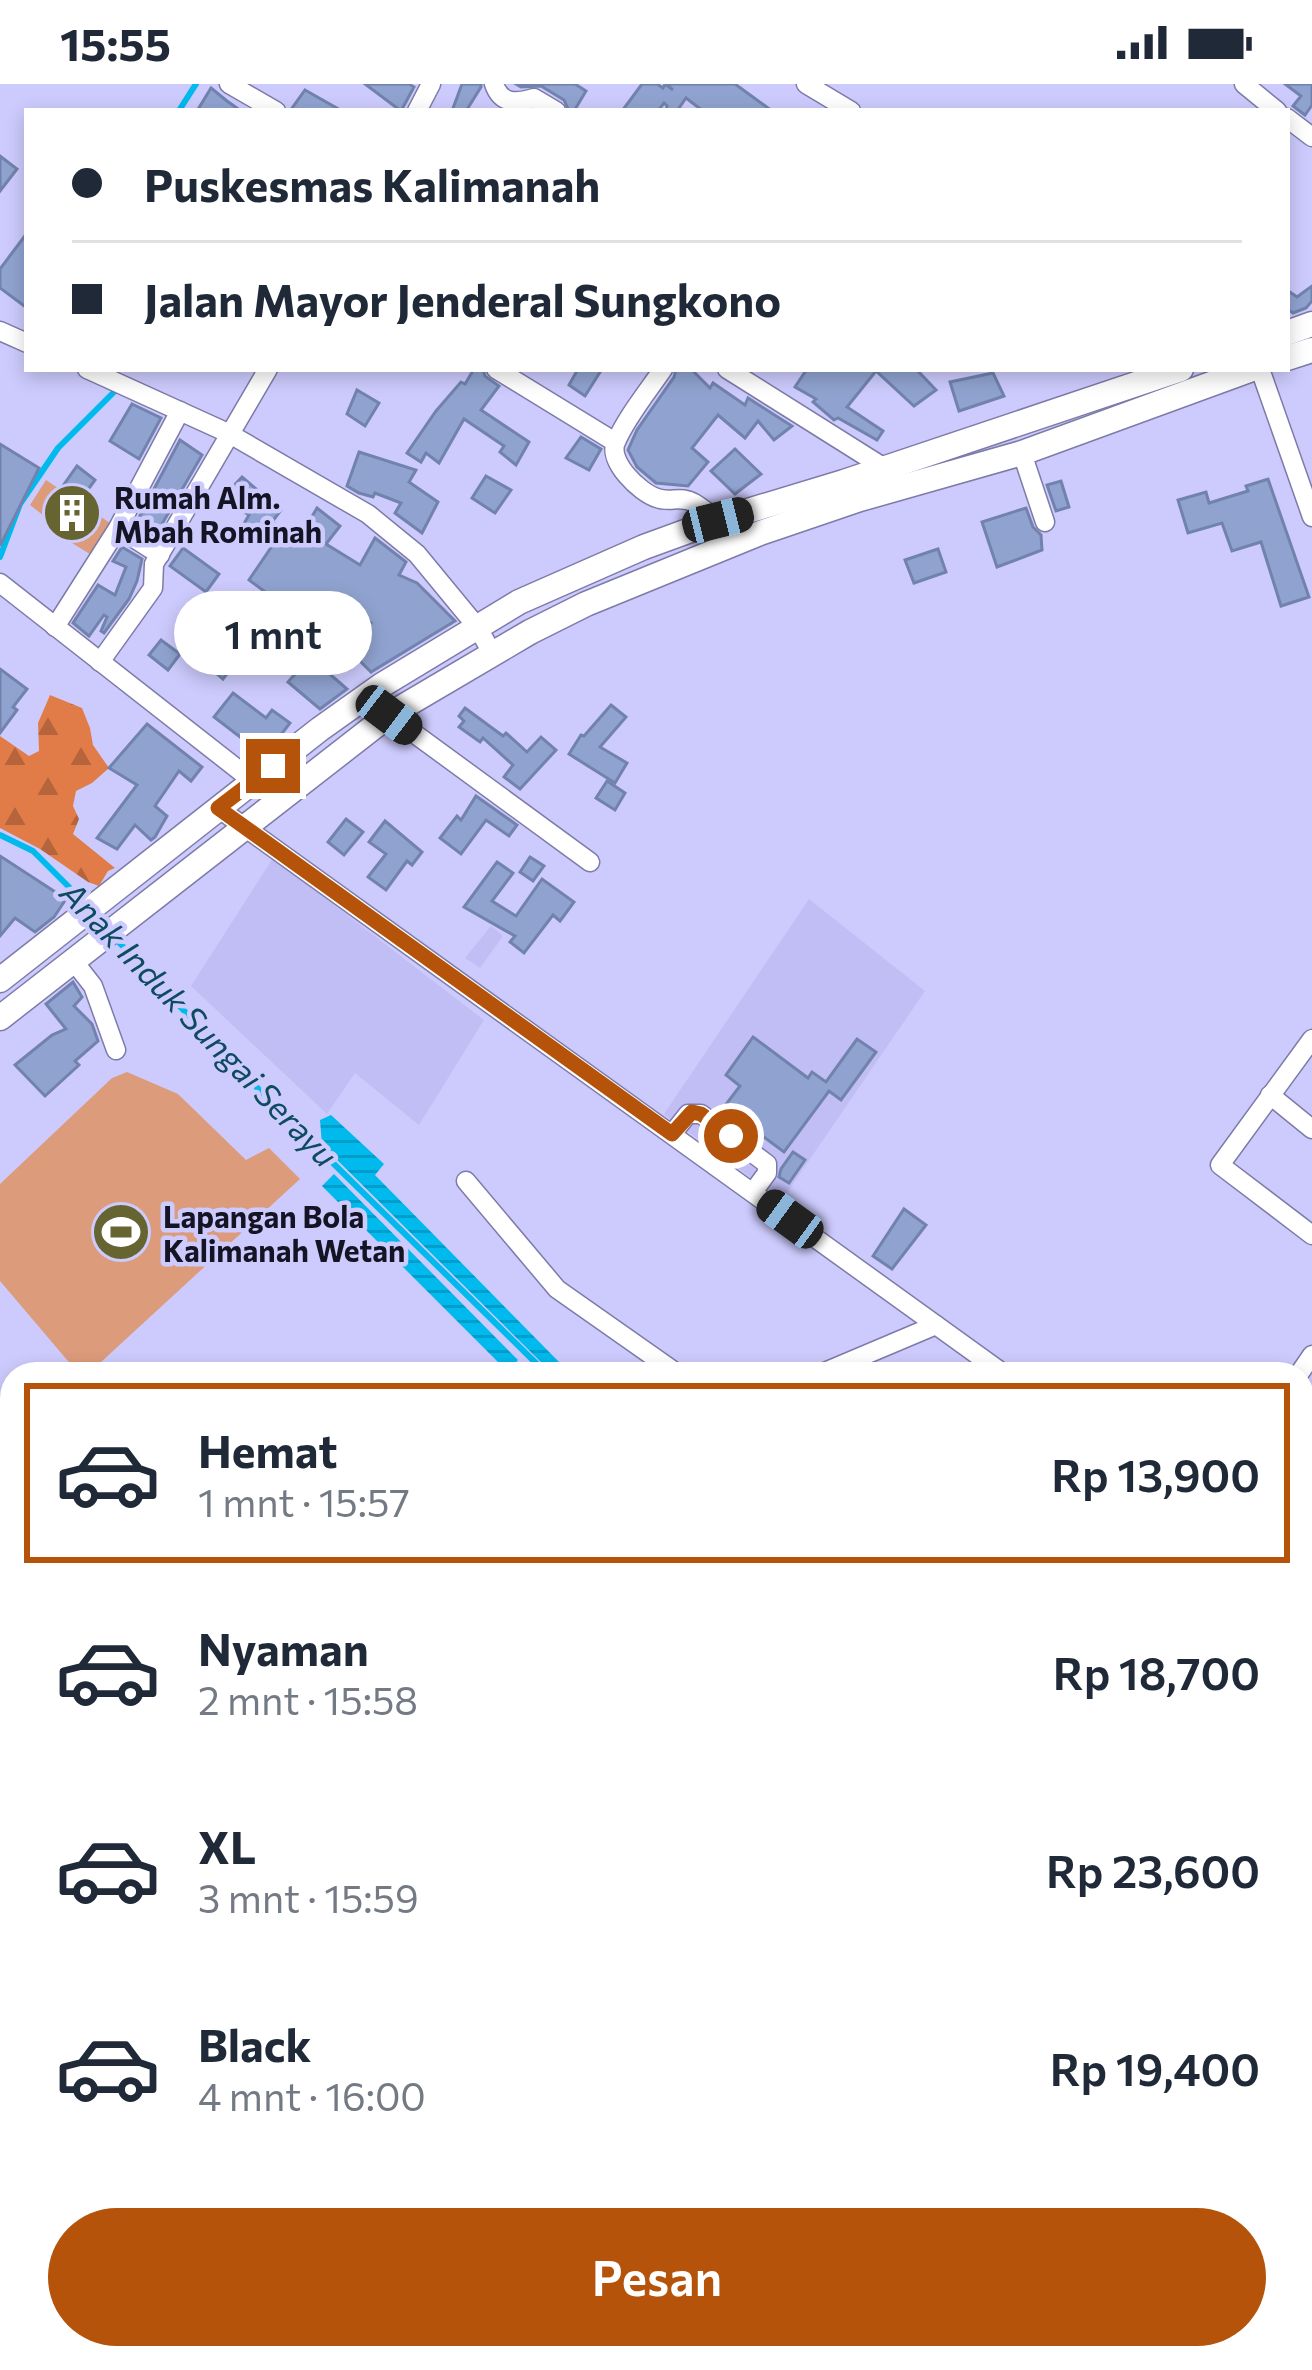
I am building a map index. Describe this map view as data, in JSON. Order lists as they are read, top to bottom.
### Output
{
  "water": ["Anak Induk Sungai Serayu"],
  "places": {
    "building": ["Rumah Alm. Mbah Rominah"],
    "sports": ["Lapangan Bola Kalimanah Wetan"]
  },
  "page": {
    "status": "15:55",
    "banner": ["Puskesmas Kalimanah", "Jalan Mayor Jenderal Sungkono"],
    "bubble": "1 mnt",
    "list": [
      {
        "name": "Hemat",
        "note": "1 mnt · 15:57",
        "value": "Rp 13,900"
      },
      {
        "name": "Nyaman",
        "note": "2 mnt · 15:58",
        "value": "Rp 18,700"
      },
      {
        "name": "XL",
        "note": "3 mnt · 15:59",
        "value": "Rp 23,600"
      },
      {
        "name": "Black",
        "note": "4 mnt · 16:00",
        "value": "Rp 19,400"
      }
    ],
    "buttons": "Pesan"
  }
}
